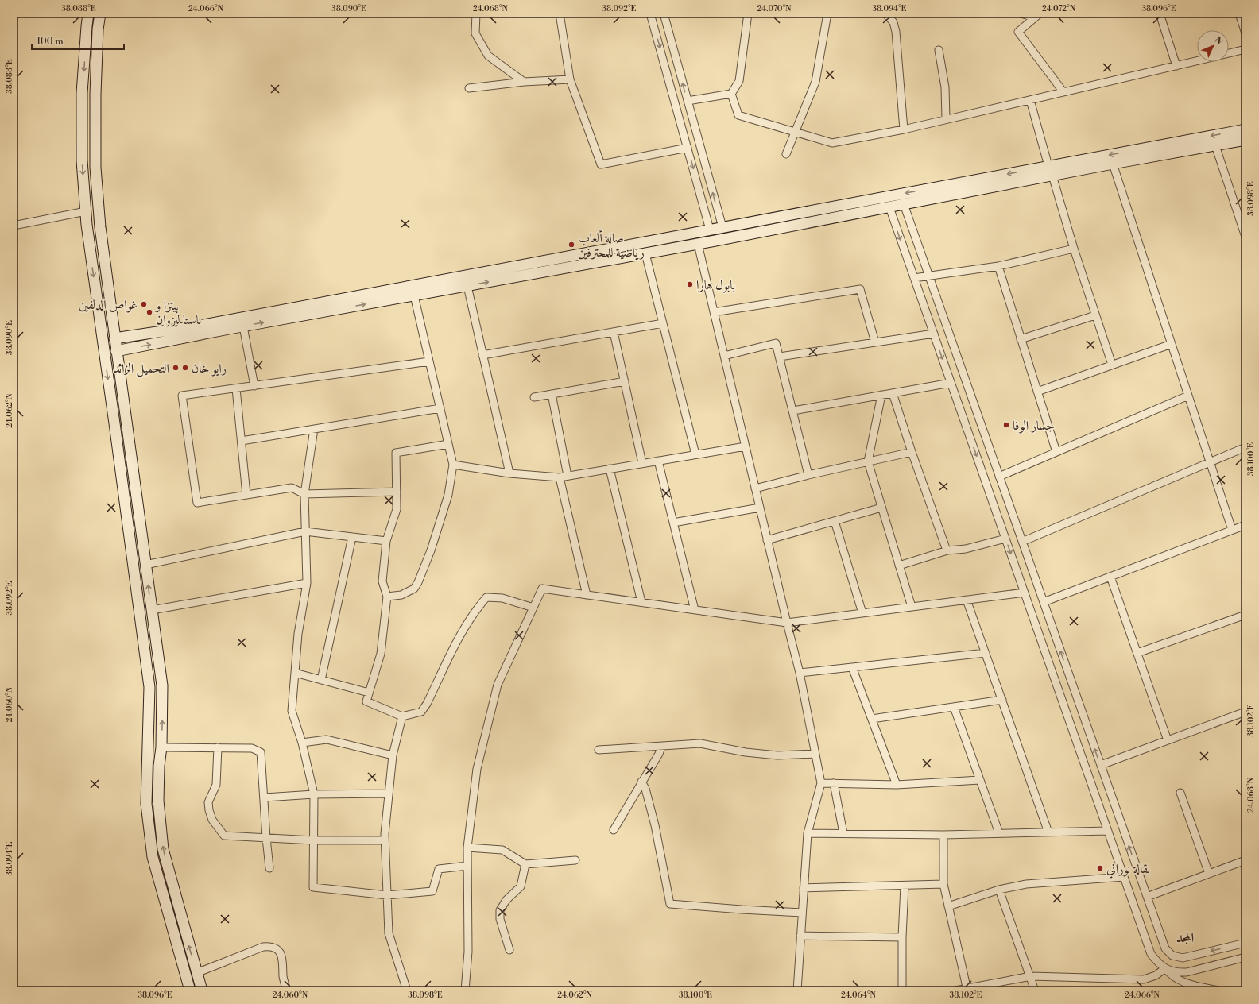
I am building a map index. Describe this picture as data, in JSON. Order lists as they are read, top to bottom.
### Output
{
  "districts": ["المجد"],
  "places": [
    "صالة ألعاب رياضية للمحترفين",
    "بابول هارا",
    "غواص الدلفين",
    "بيتزا و باستا ليزوان",
    "التحميل الزائد",
    "رايو خان",
    "جسار الوفا",
    "بقالة نوراني"
  ],
  "scale_bar": "100 m",
  "north": "top right",
  "coordinates": [
    "38.088°E",
    "24.066°N",
    "38.090°E",
    "24.068°N",
    "38.092°E",
    "24.070°N",
    "38.094°E",
    "24.072°N",
    "38.096°E",
    "38.098°E",
    "24.062°N",
    "38.100°E",
    "24.060°N",
    "38.102°E",
    "24.064°N"
  ]
}
